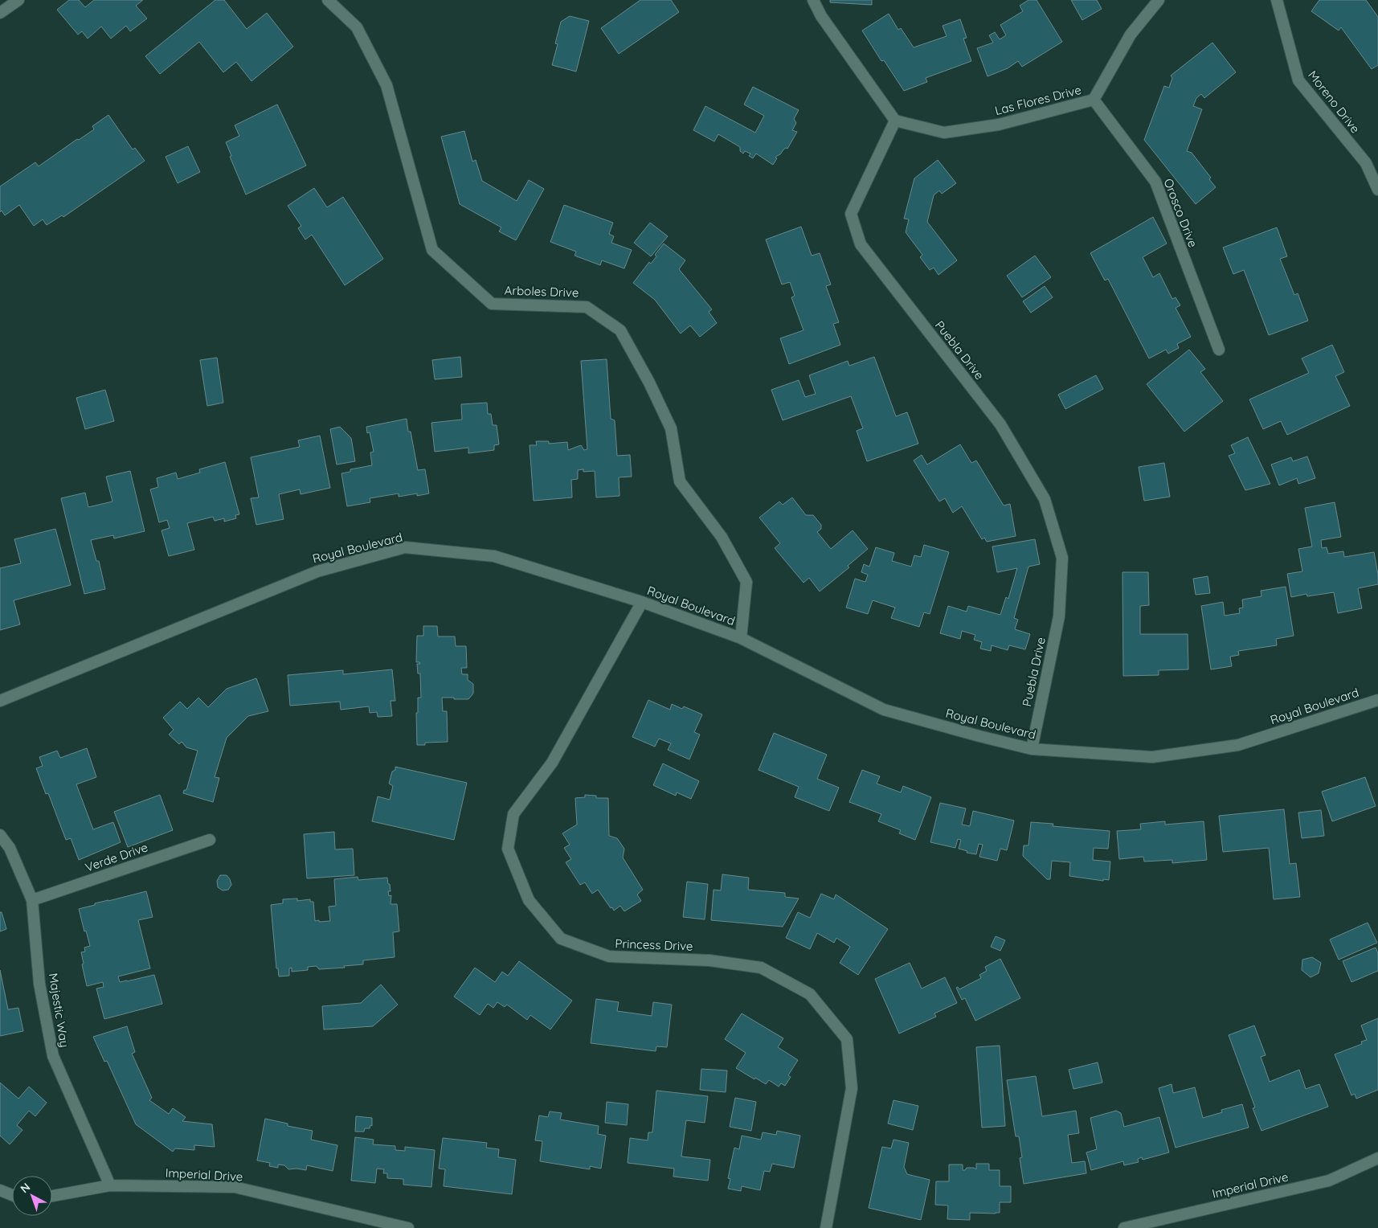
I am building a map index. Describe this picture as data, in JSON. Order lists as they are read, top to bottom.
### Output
{
  "streets": {
    "street": [
      "Las Flores Drive",
      "Moreno Drive",
      "Orosco Drive",
      "Arboles Drive",
      "Puebla Drive",
      "Royal Boulevard",
      "Verde Drive",
      "Princess Drive",
      "Majestic Way",
      "Imperial Drive"
    ]
  },
  "crossings": [
    ["Las Flores Drive", "Orosco Drive"],
    ["Las Flores Drive", "Puebla Drive"],
    ["Arboles Drive", "Royal Boulevard"],
    ["Puebla Drive", "Royal Boulevard"],
    ["Royal Boulevard", "Princess Drive"],
    ["Verde Drive", "Majestic Way"],
    ["Majestic Way", "Imperial Drive"]
  ],
  "north": "top left"
}
